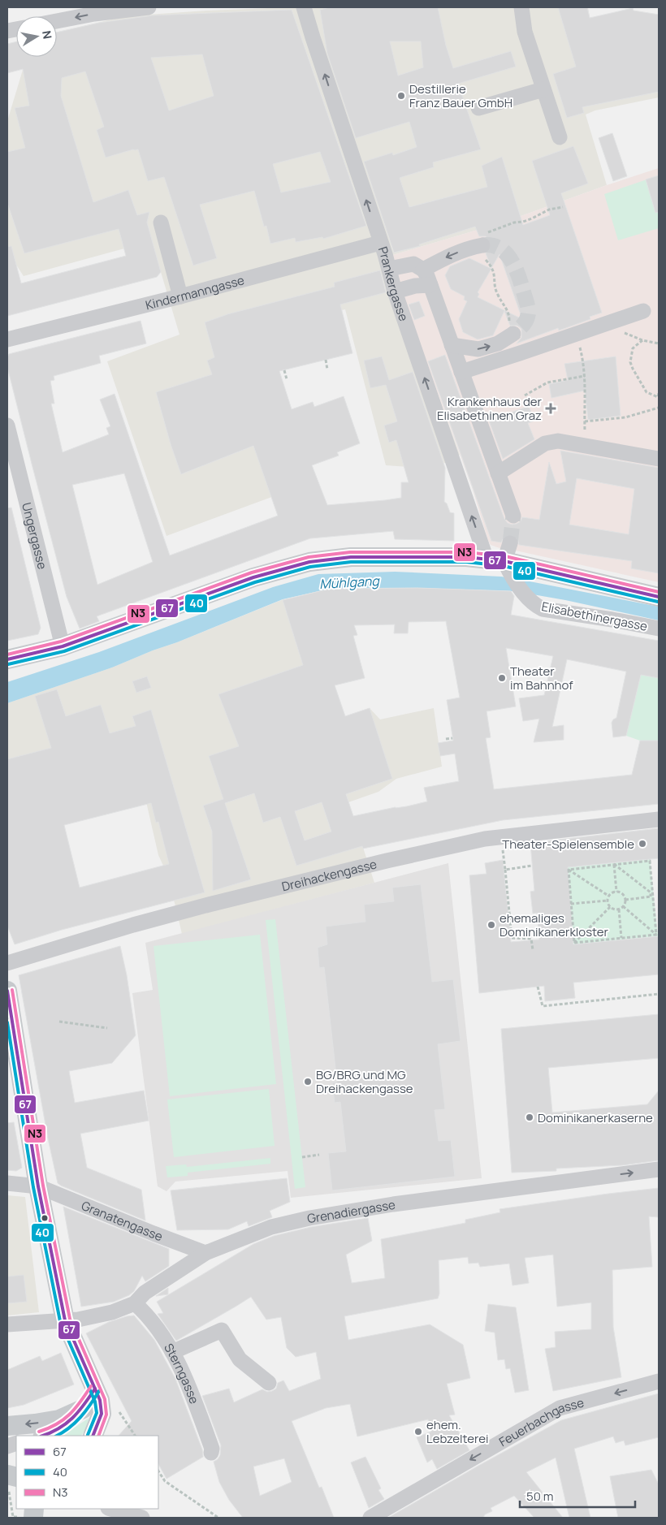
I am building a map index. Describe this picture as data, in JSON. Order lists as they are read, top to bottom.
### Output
{
  "streets": {
    "street": [
      "Prankergasse",
      "Kindermanngasse",
      "Ungergasse",
      "Elisabethinergasse",
      "Dreihackengasse",
      "Grenadiergasse",
      "Granatengasse",
      "Sterngasse",
      "Feuerbachgasse"
    ]
  },
  "crossings": [
    ["Prankergasse", "Kindermanngasse"],
    ["Prankergasse", "Elisabethinergasse"],
    ["Grenadiergasse", "Granatengasse"],
    ["Grenadiergasse", "Sterngasse"]
  ],
  "one_way": ["Grenadiergasse", "Feuerbachgasse"],
  "water": ["Mühlgang"],
  "places": {
    "other": [
      "Destillerie Franz Bauer GmbH",
      "Theater im Bahnhof",
      "Theater-Spielensemble",
      "ehemaliges Dominikanerkloster",
      "BG/BRG und MG Dreihackengasse",
      "Dominikanerkaserne",
      "ehem. Lebzelterei"
    ],
    "health": ["Krankenhaus der Elisabethinen Graz"]
  },
  "lines": ["transit line N3", "transit line 67", "transit line 40"],
  "legend": ["67", "40", "N3"],
  "scale_bar": "50 m",
  "north": "right"
}
